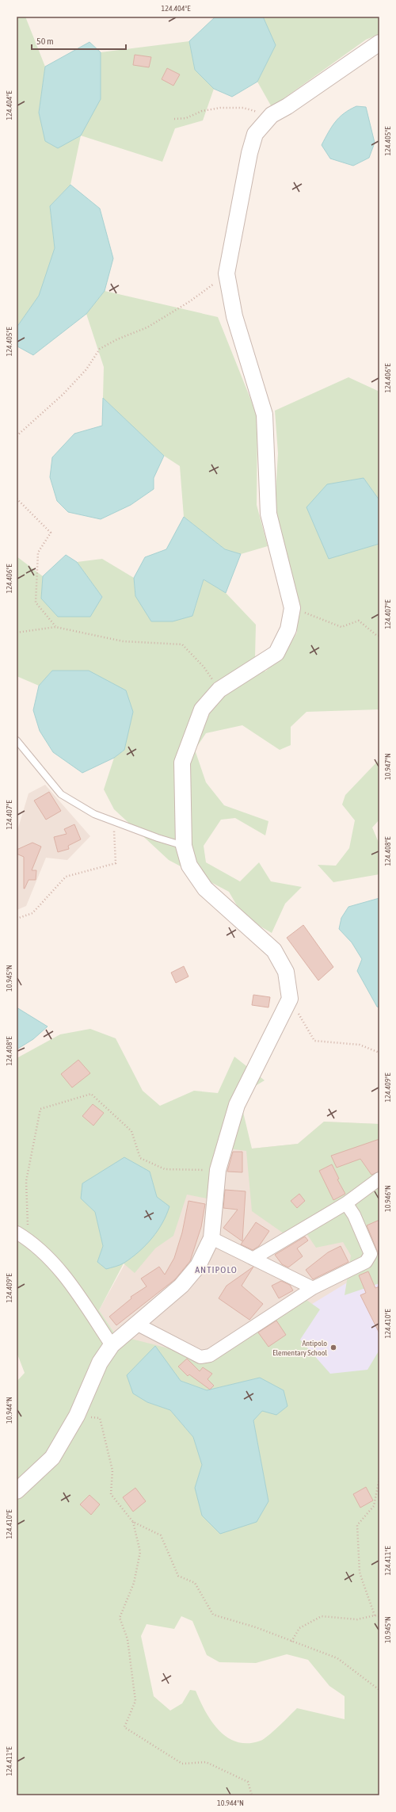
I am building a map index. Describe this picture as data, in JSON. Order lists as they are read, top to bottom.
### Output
{
  "districts": ["ANTIPOLO"],
  "places": ["Antipolo Elementary School"],
  "scale_bar": "50 m",
  "coordinates": [
    "124.404°E",
    "124.405°E",
    "124.406°E",
    "124.407°E",
    "10.947°N",
    "124.408°E",
    "10.945°N",
    "124.409°E",
    "10.946°N",
    "124.410°E",
    "10.944°N",
    "124.411°E"
  ]
}
